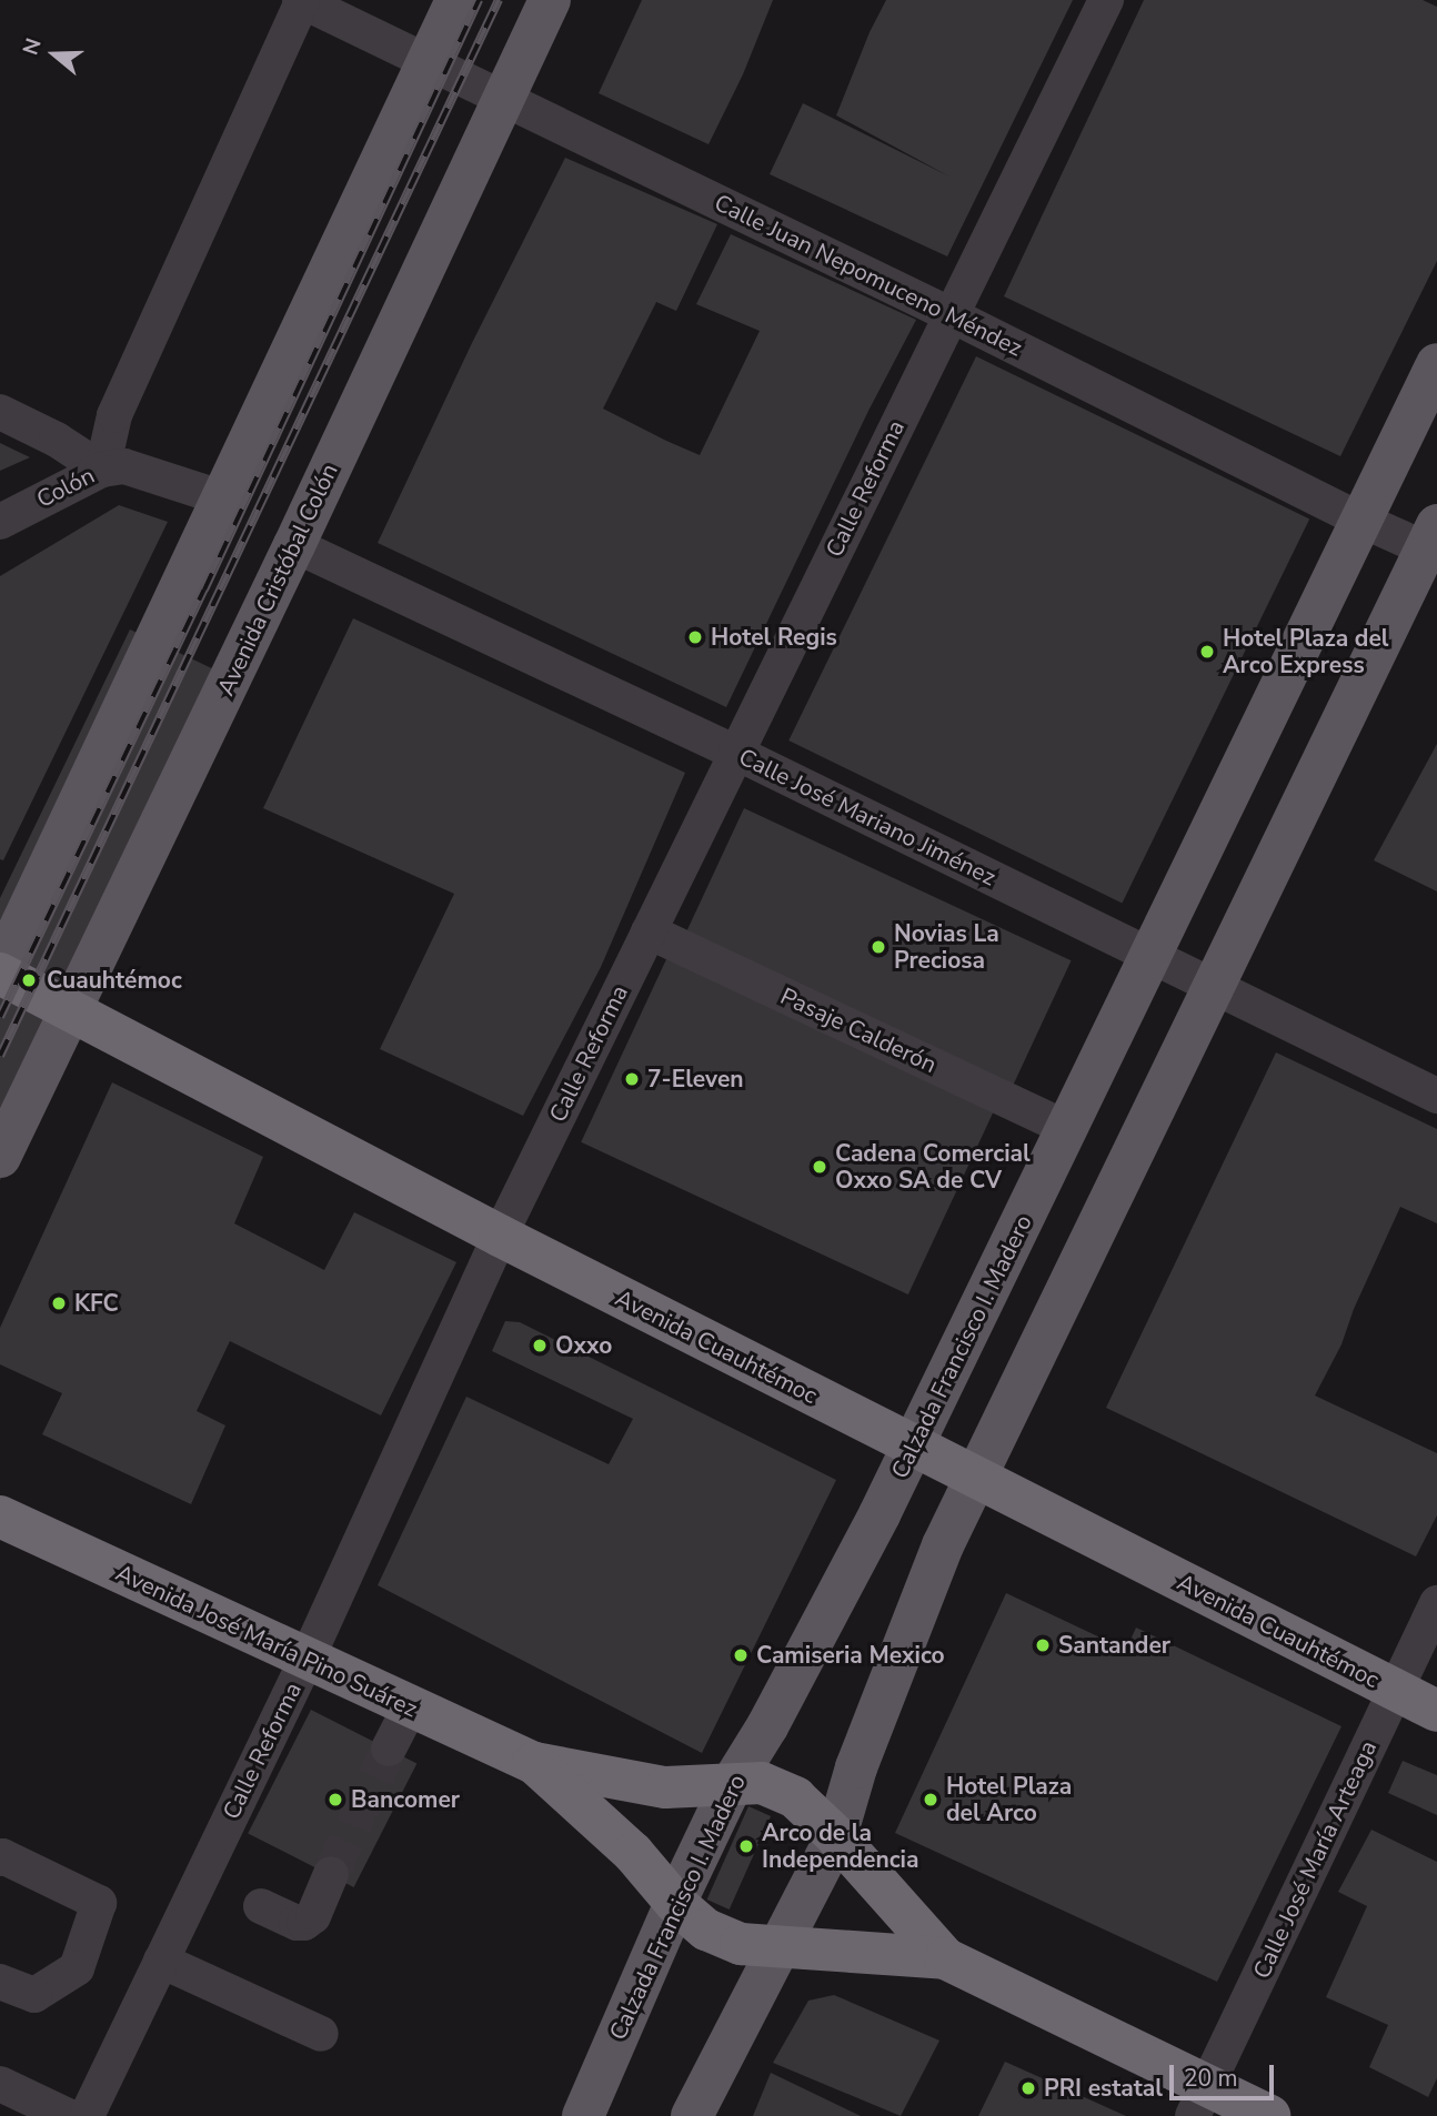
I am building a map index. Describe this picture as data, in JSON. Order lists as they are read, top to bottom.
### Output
{
  "streets": {
    "highway": ["Avenida Cuauhtémoc", "Avenida José María Pino Suárez"],
    "main road": ["Avenida Cristóbal Colón", "Calzada Francisco I. Madero"],
    "street": [
      "Calle Juan Nepomuceno Méndez",
      "Colón",
      "Calle Reforma",
      "Calle José Mariano Jiménez",
      "Pasaje Calderón",
      "Calle José María Arteaga"
    ]
  },
  "crossings": [
    ["Calle Juan Nepomuceno Méndez", "Calle Reforma"],
    ["Calle Juan Nepomuceno Méndez", "Avenida Cristóbal Colón"],
    ["Calle Juan Nepomuceno Méndez", "Calzada Francisco I. Madero"],
    ["Calle Reforma", "Calle José Mariano Jiménez"],
    ["Calle Reforma", "Pasaje Calderón"],
    ["Calle Reforma", "Avenida Cuauhtémoc"],
    ["Calle Reforma", "Avenida José María Pino Suárez"],
    ["Avenida Cristóbal Colón", "Calle José Mariano Jiménez"],
    ["Avenida Cristóbal Colón", "Avenida Cuauhtémoc"],
    ["Calle José Mariano Jiménez", "Calzada Francisco I. Madero"],
    ["Pasaje Calderón", "Calzada Francisco I. Madero"],
    ["Avenida Cuauhtémoc", "Calzada Francisco I. Madero"],
    ["Avenida Cuauhtémoc", "Calle José María Arteaga"],
    ["Calzada Francisco I. Madero", "Avenida José María Pino Suárez"],
    ["Avenida José María Pino Suárez", "Calle José María Arteaga"]
  ],
  "places": [
    "Hotel Regis",
    "Hotel Plaza del Arco Express",
    "Novias La Preciosa",
    "Cuauhtémoc",
    "7-Eleven",
    "Cadena Comercial Oxxo SA de CV",
    "KFC",
    "Oxxo",
    "Santander",
    "Camiseria Mexico",
    "Bancomer",
    "Hotel Plaza del Arco",
    "Arco de la Independencia",
    "PRI estatal"
  ],
  "scale_bar": "20 m",
  "north": "left"
}
